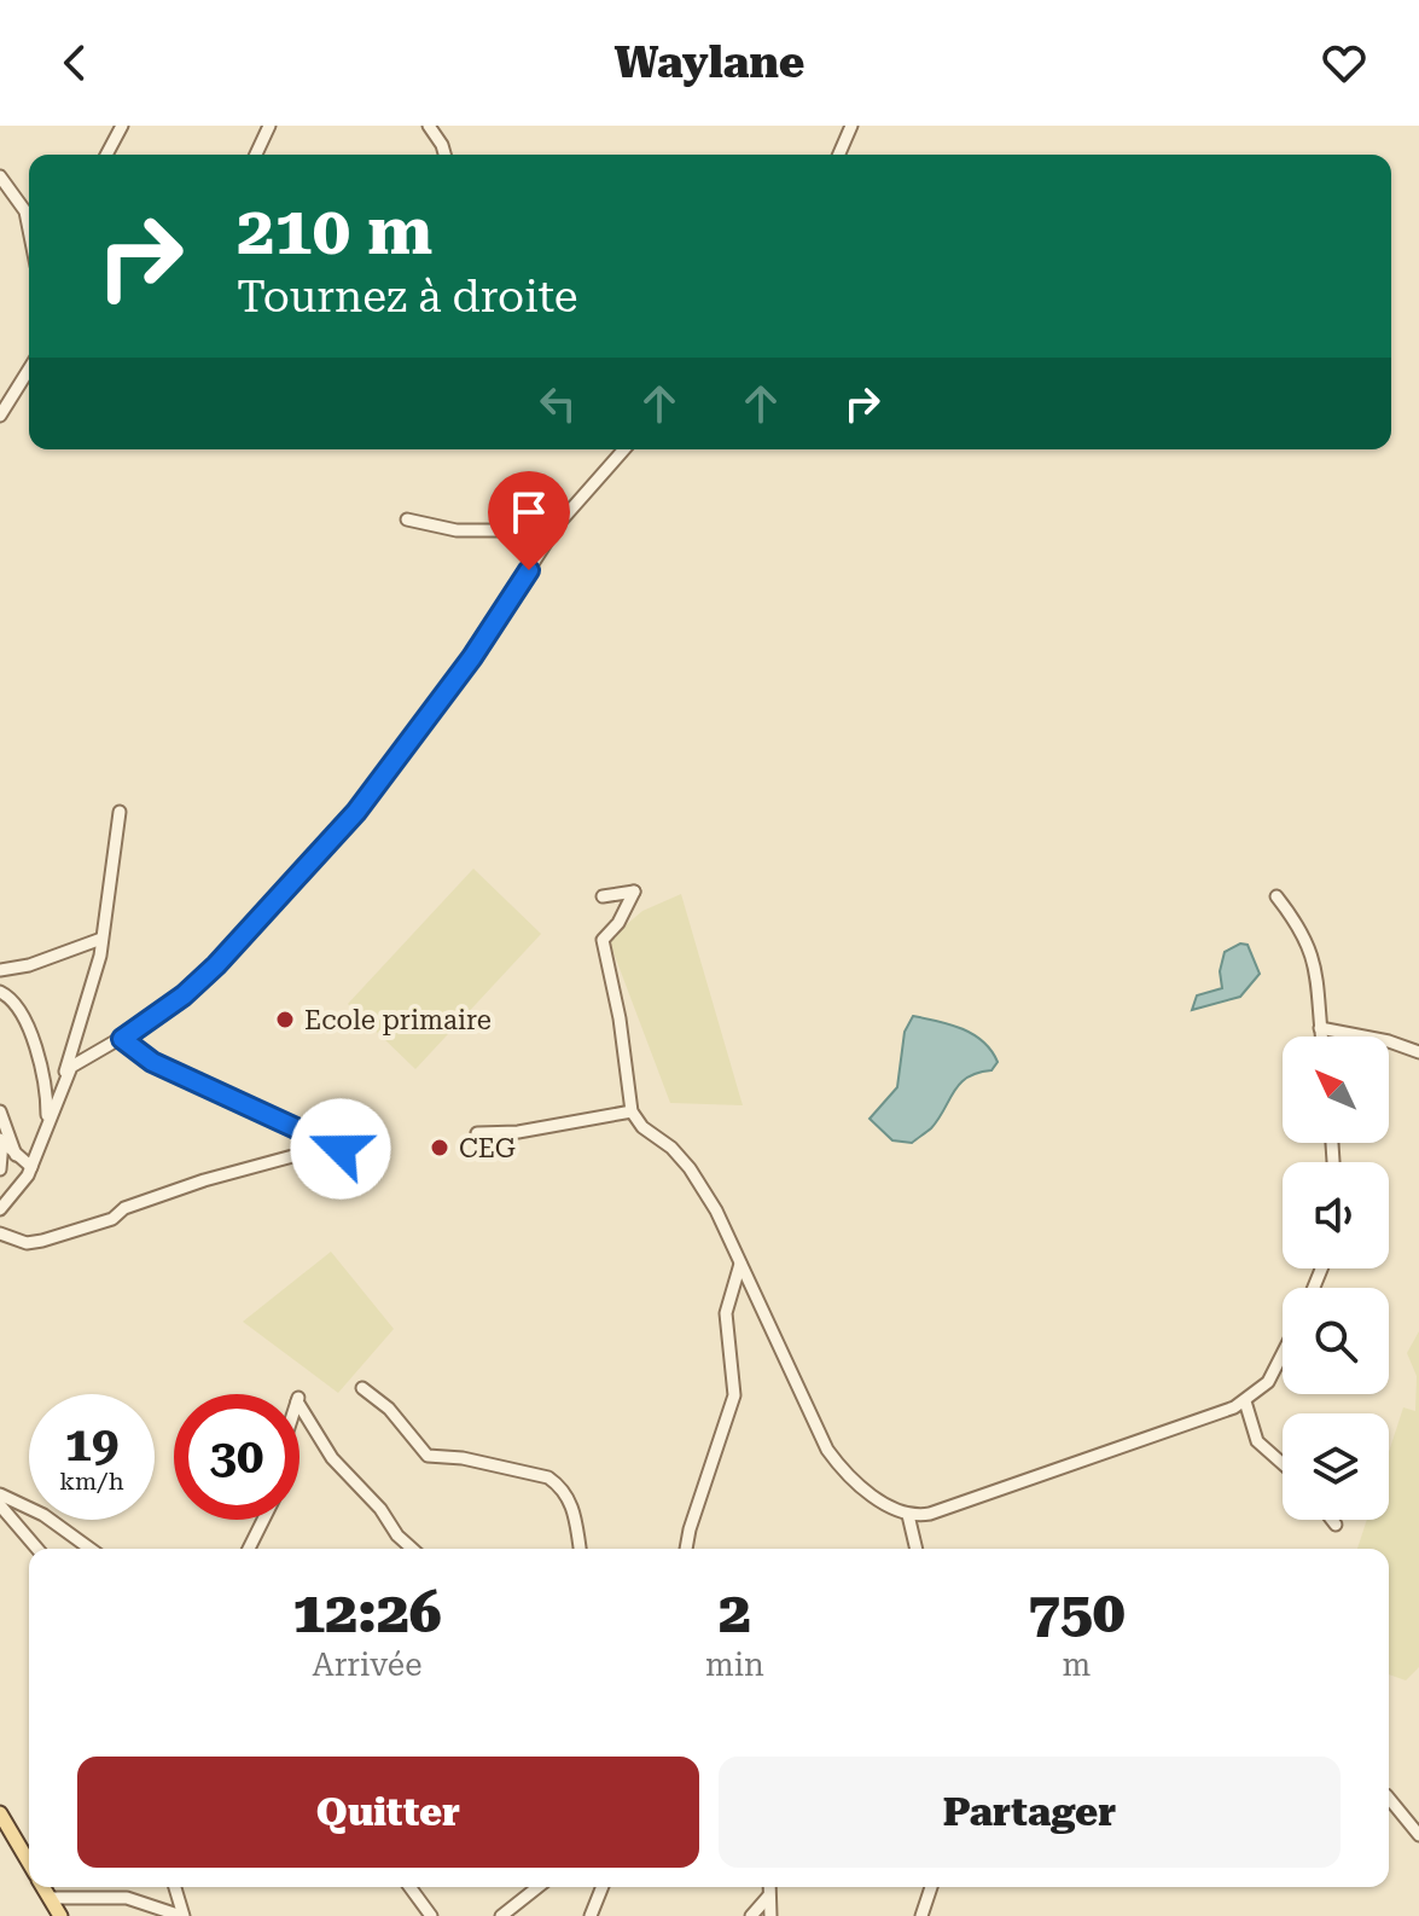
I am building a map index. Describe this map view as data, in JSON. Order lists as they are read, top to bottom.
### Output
{
  "places": ["Ecole primaire", "CEG"],
  "north": "top left",
  "page": {
    "header": "Waylane",
    "turn": ["210 m", "Tournez à droite"],
    "speed": "19 km/h",
    "limit": "30",
    "eta": [
      "12:26",
      "Arrivée",
      "2",
      "min",
      "750",
      "m"
    ],
    "buttons": ["Quitter", "Partager"]
  }
}
